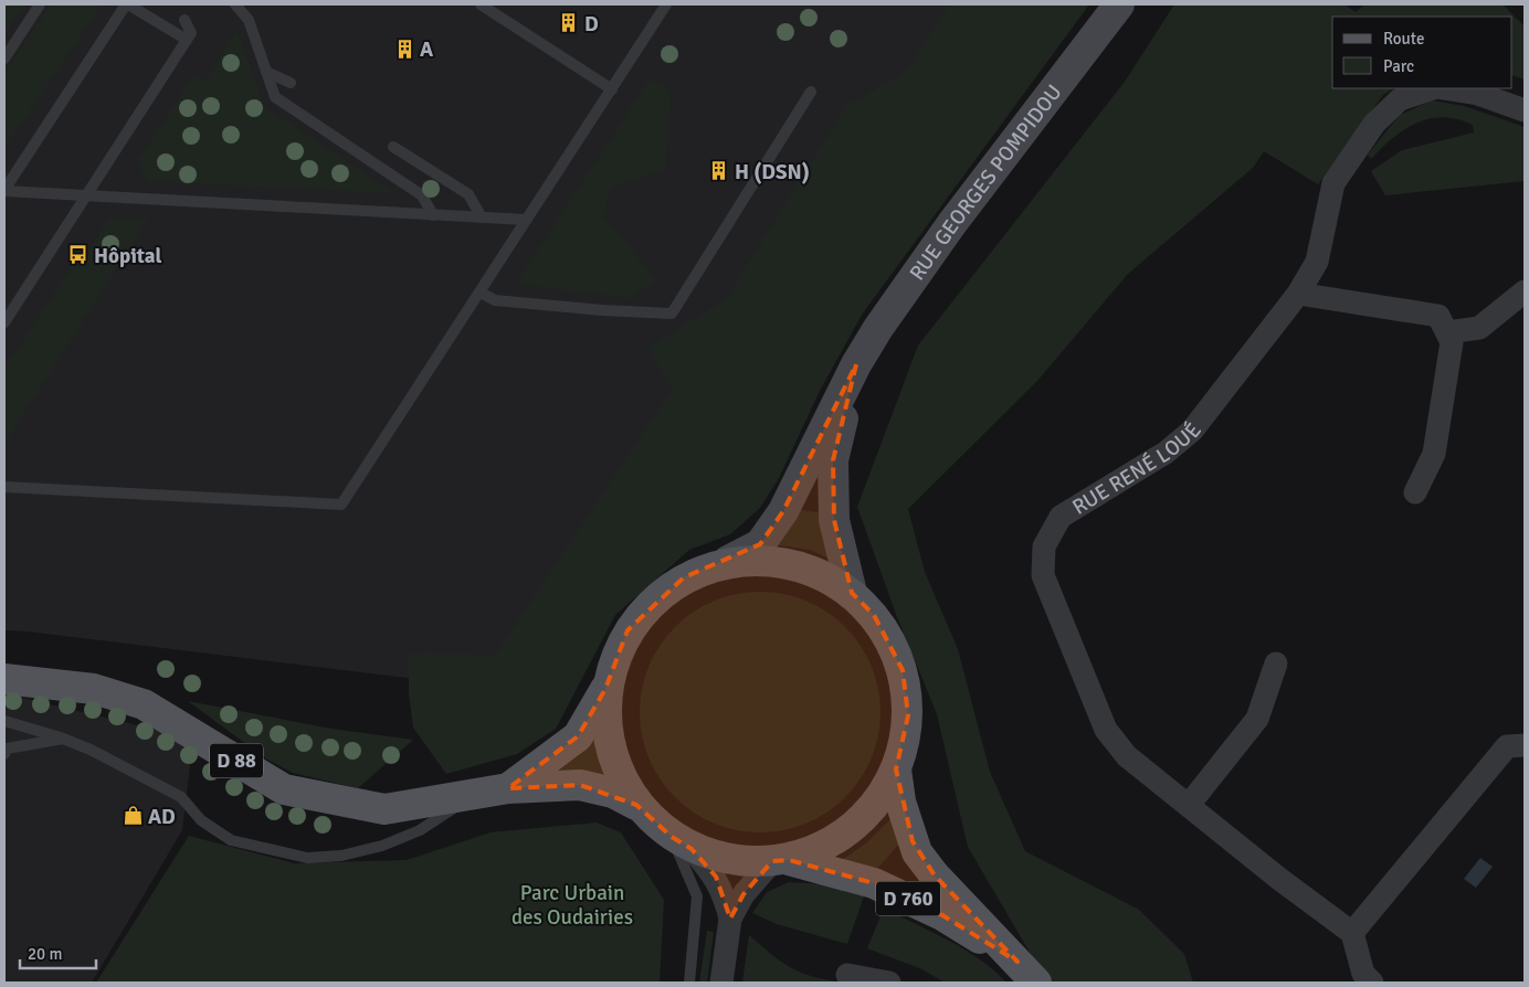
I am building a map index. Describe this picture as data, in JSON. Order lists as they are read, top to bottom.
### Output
{
  "streets": {
    "main road": ["RUE GEORGES POMPIDOU", "D 88", "D 760"],
    "street": ["RUE RENÉ LOUÉ"]
  },
  "parks": ["Parc Urbain des Oudairies"],
  "places": {
    "building": ["D", "A", "H (DSN)"],
    "bus stop": ["Hôpital"],
    "shop": ["AD"]
  },
  "legend": ["Route", "Parc"],
  "scale_bar": "20 m"
}
